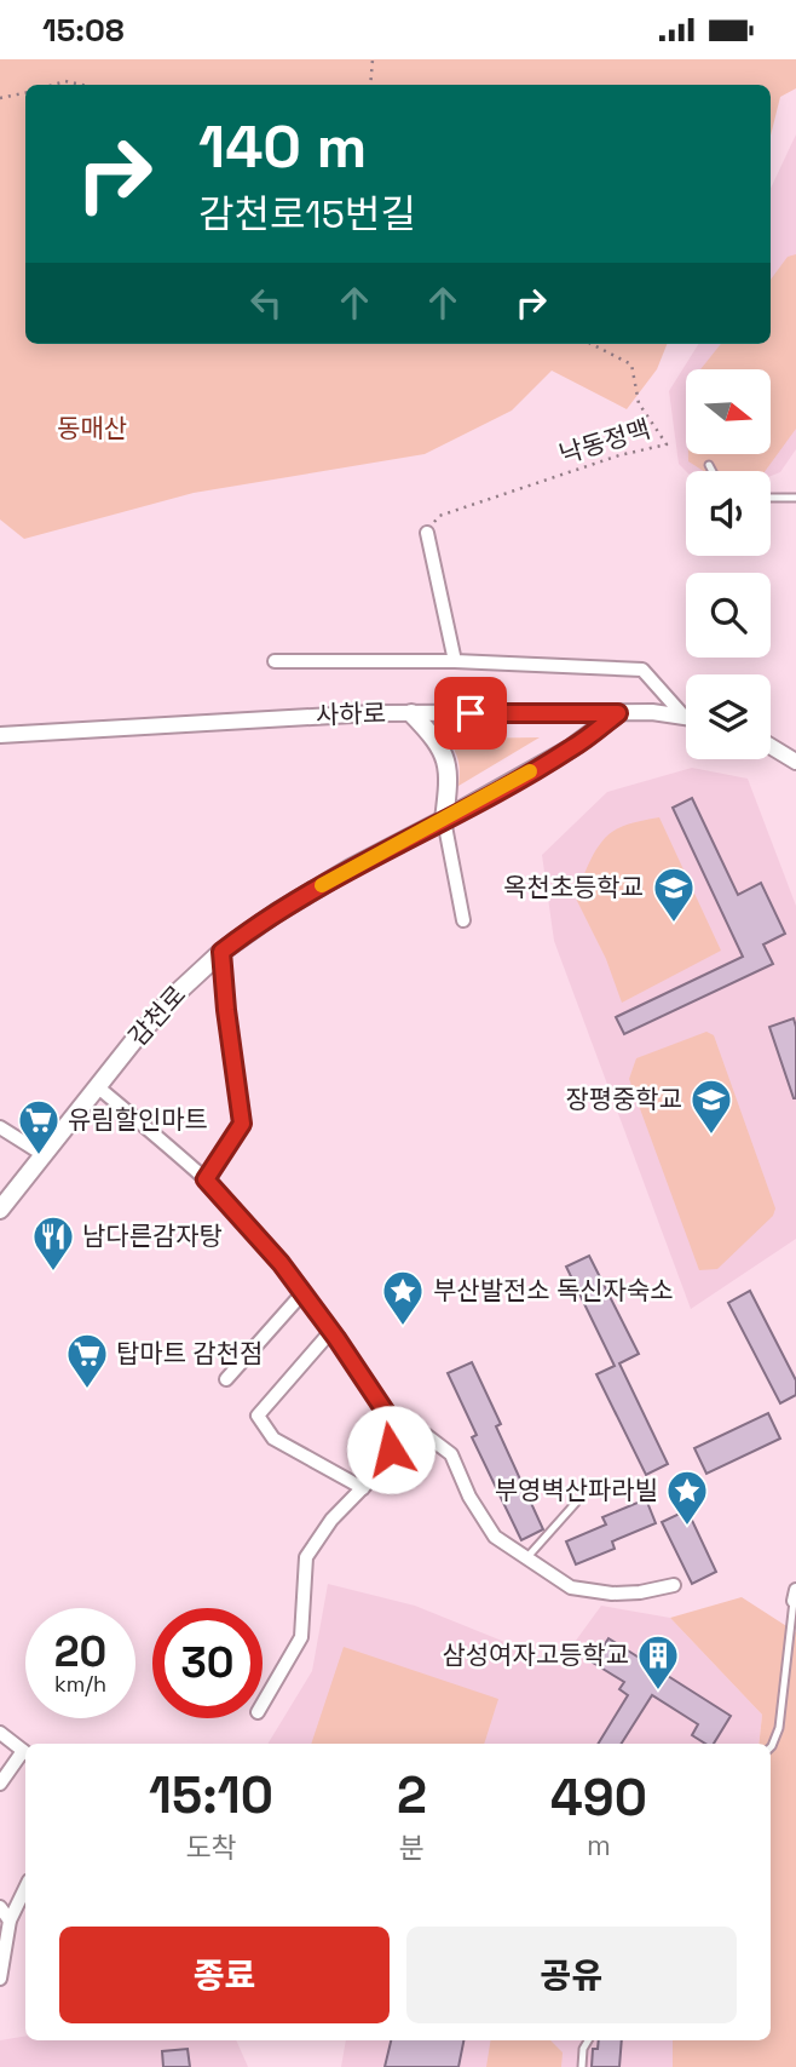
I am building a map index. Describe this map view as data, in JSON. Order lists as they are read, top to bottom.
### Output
{
  "streets": {
    "main road": ["감천로"],
    "street": ["사하로"],
    "path": ["낙동정맥"]
  },
  "crossings": [
    ["사하로", "감천로"]
  ],
  "parks": ["동매산"],
  "places": {
    "school or university": ["옥천초등학교", "장평중학교"],
    "supermarket": ["유림할인마트", "탑마트 감천점"],
    "restaurant": ["남다른감자탕"],
    "place": ["부산발전소 독신자숙소", "부영벽산파라빌"],
    "building": ["삼성여자고등학교"]
  },
  "north": "right",
  "page": {
    "status": "15:08",
    "turn": ["140 m", "감천로15번길"],
    "speed": "20 km/h",
    "limit": "30",
    "eta": [
      "15:10",
      "도착",
      "2",
      "분",
      "490",
      "m"
    ],
    "buttons": ["종료", "공유"]
  }
}
